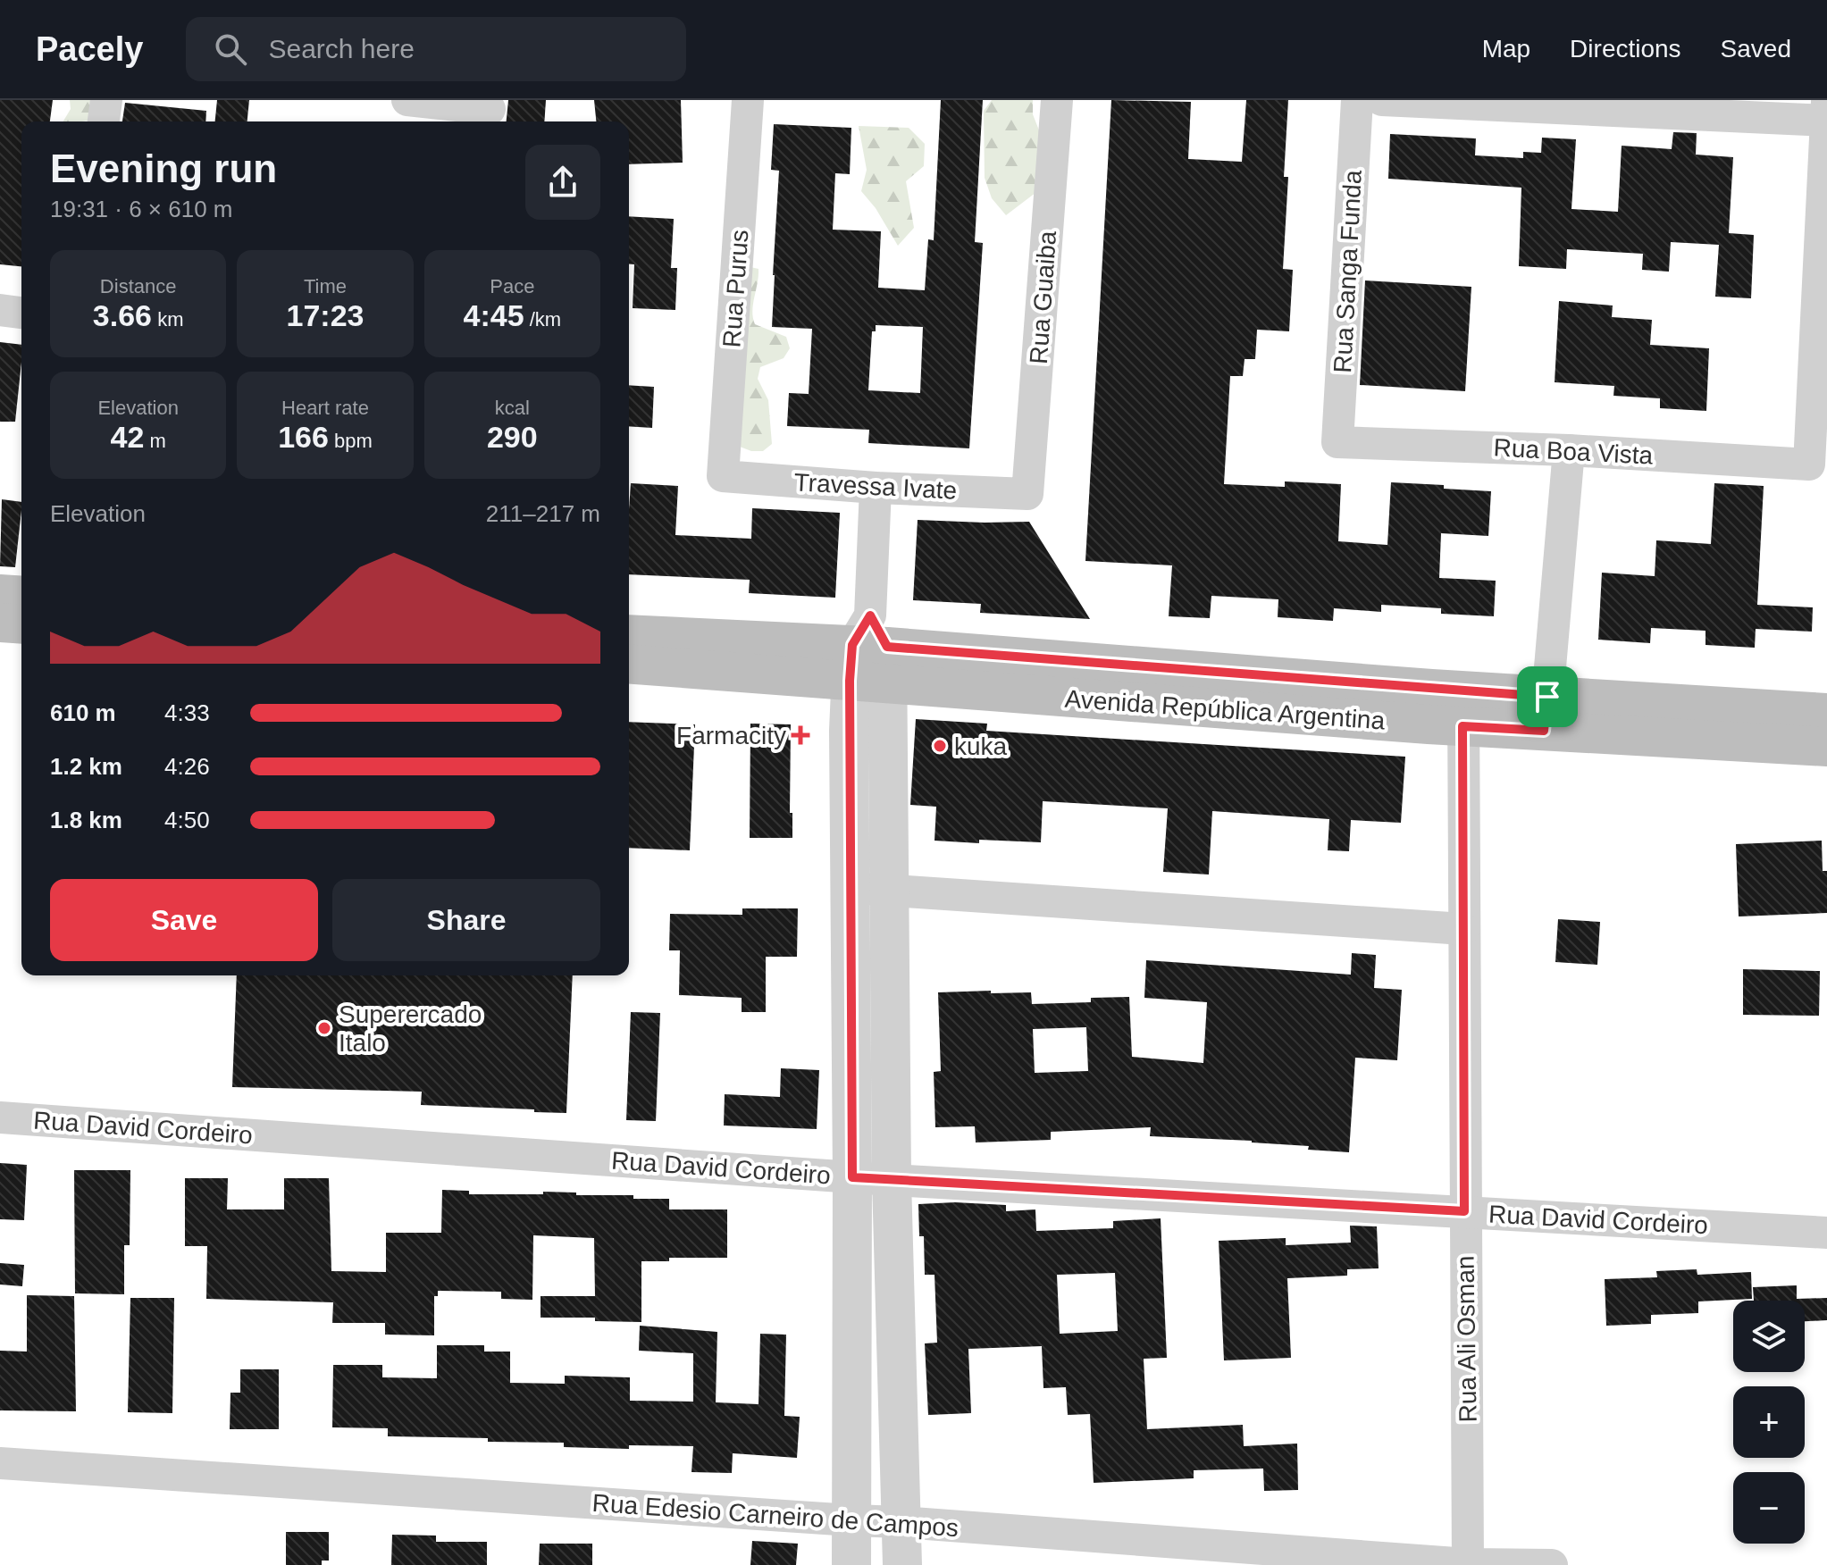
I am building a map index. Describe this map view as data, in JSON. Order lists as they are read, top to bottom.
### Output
{
  "streets": {
    "main road": ["Avenida República Argentina"],
    "street": [
      "Rua Sanga Funda",
      "Rua Purus",
      "Rua Guaiba",
      "Rua Boa Vista",
      "Travessa Ivate",
      "Rua David Cordeiro",
      "Rua Ali Osman",
      "Rua Edesio Carneiro de Campos"
    ]
  },
  "crossings": [
    ["Rua Sanga Funda", "Rua Boa Vista"],
    ["Rua Purus", "Travessa Ivate"],
    ["Rua Guaiba", "Travessa Ivate"],
    ["Avenida República Argentina", "Rua Ali Osman"],
    ["Rua David Cordeiro", "Rua Ali Osman"],
    ["Rua Ali Osman", "Rua Edesio Carneiro de Campos"]
  ],
  "places": {
    "health": ["Farmacity"],
    "other": ["kuka", "Superercado Italo"]
  },
  "page": {
    "header": "Pacely",
    "search": "Search here",
    "nav": ["Map", "Directions", "Saved"],
    "heading": ["Evening run", "19:31 · 6 × 610 m"],
    "stats": [
      ["Distance", "3.66 km"],
      ["Time", "17:23"],
      ["Pace", "4:45 /km"],
      ["Elevation", "42 m"],
      ["Heart rate", "166 bpm"],
      ["kcal", "290"]
    ],
    "chart": ["Elevation", "211–217 m"],
    "list": [
      {
        "name": "610 m",
        "note": "4:33"
      },
      {
        "name": "1.2 km",
        "note": "4:26"
      },
      {
        "name": "1.8 km",
        "note": "4:50"
      }
    ],
    "buttons": ["Save", "Share"],
    "map_buttons": ["+", "−"]
  }
}
